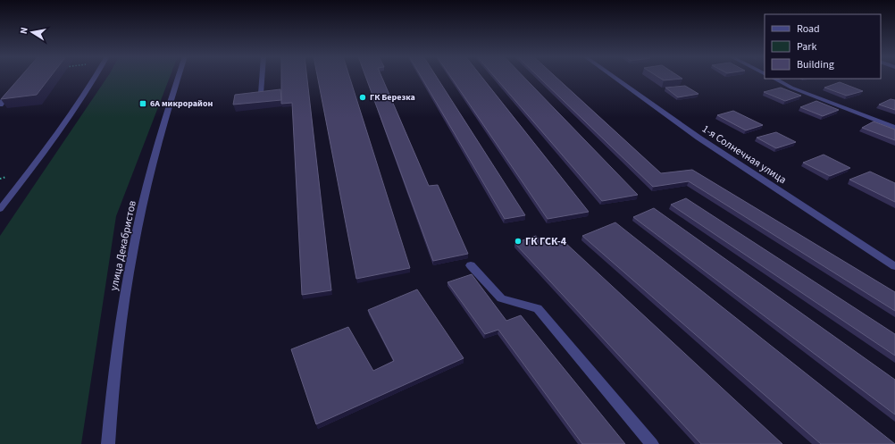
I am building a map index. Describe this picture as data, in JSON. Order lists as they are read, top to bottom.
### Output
{
  "streets": {
    "street": ["1-я Солнечная улица", "улица Декабристов"]
  },
  "places": {
    "other": ["ГК Березка", "ГК ГСК-4"],
    "transit": ["6А микрорайон"]
  },
  "legend": ["Road", "Park", "Building"],
  "north": "left"
}
